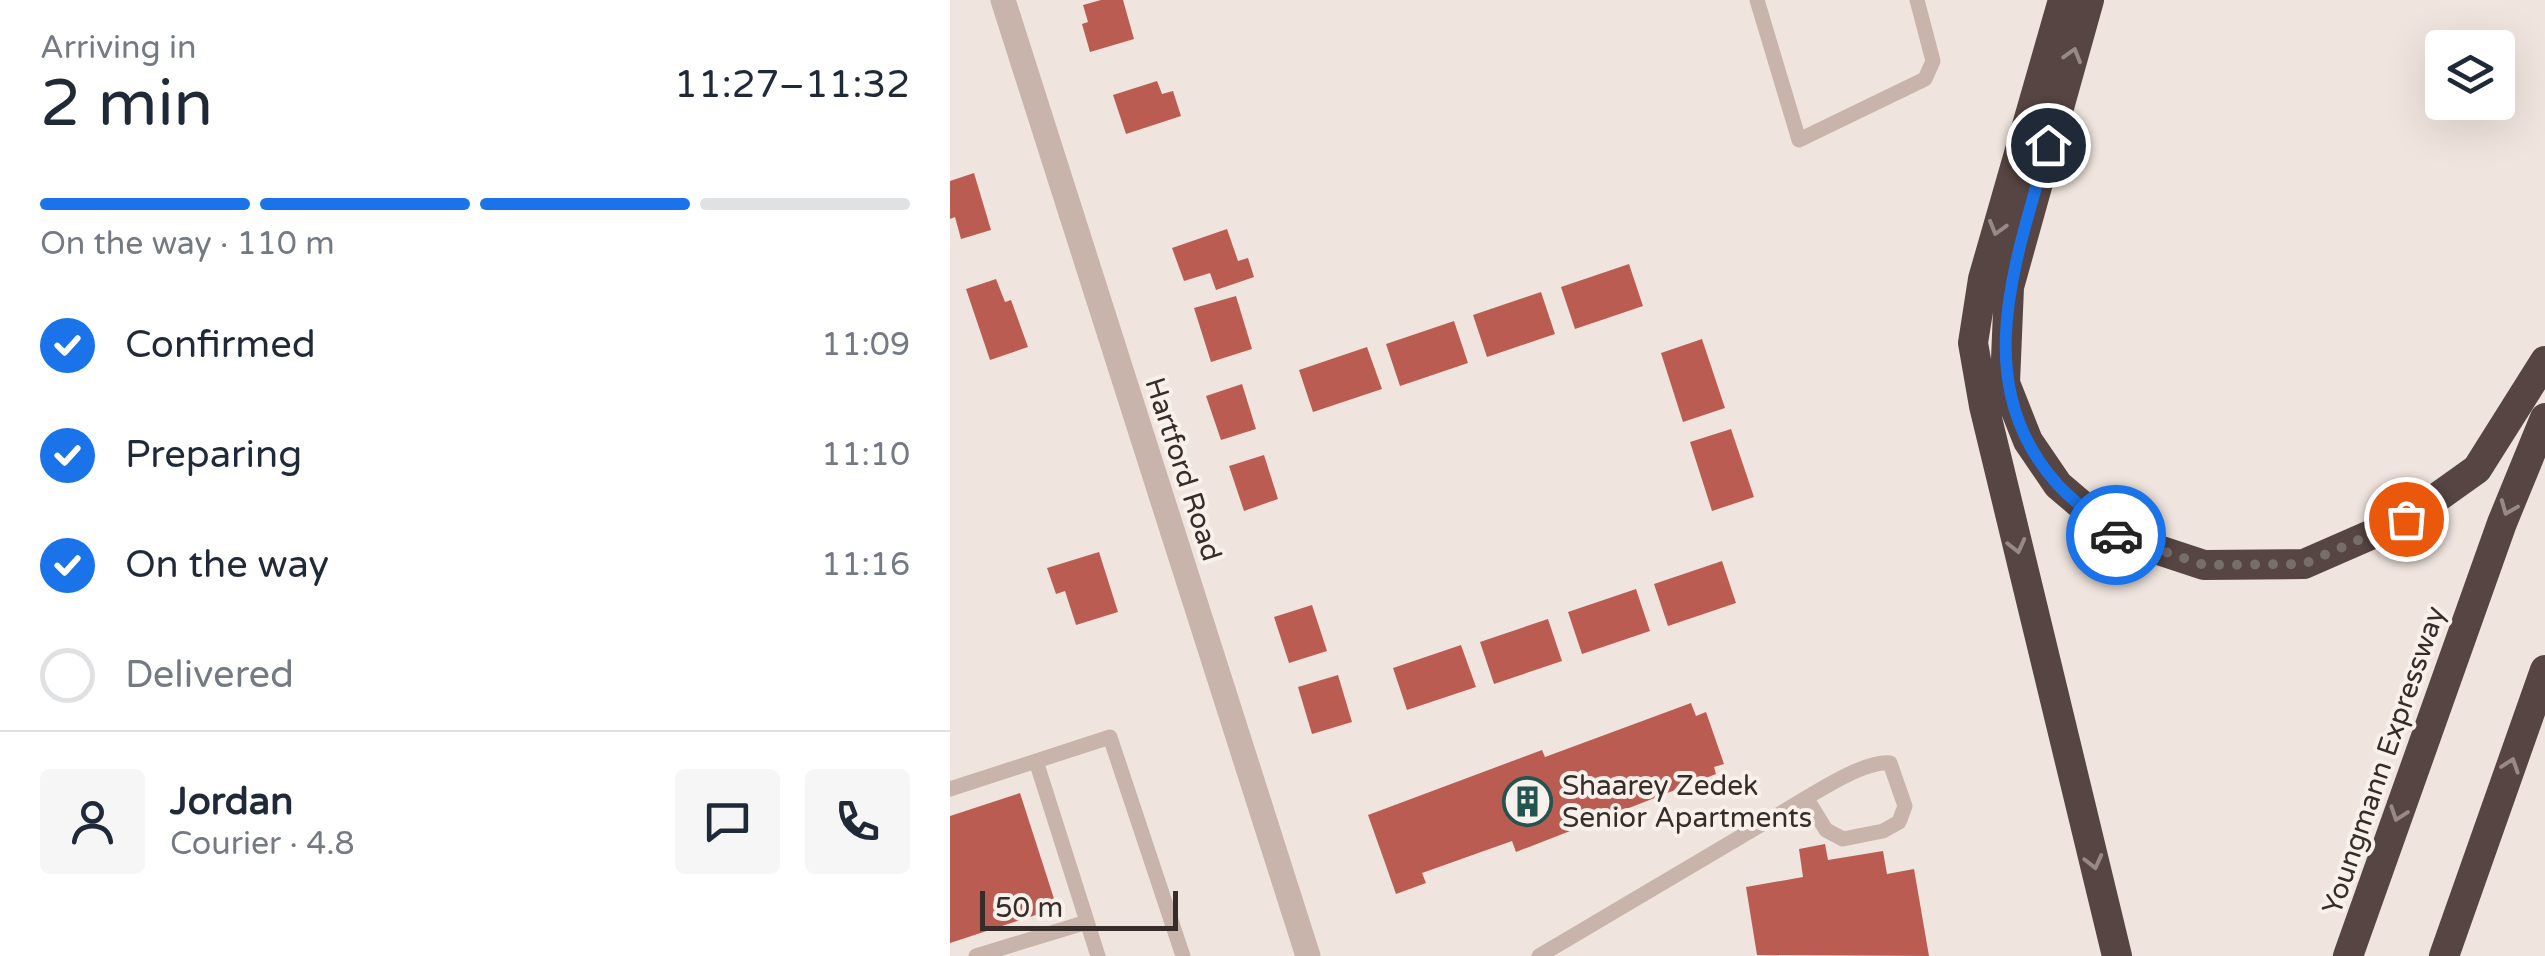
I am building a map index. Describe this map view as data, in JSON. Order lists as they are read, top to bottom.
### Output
{
  "streets": {
    "highway": ["Youngmann Expressway"],
    "street": ["Hartford Road"]
  },
  "places": {
    "building": ["Shaarey Zedek Senior Apartments"]
  },
  "scale_bar": "50 m",
  "page": {
    "heading": ["2 min", "Arriving in", "11:27–11:32"],
    "panel": ["Jordan", "Courier · 4.8"],
    "bar": "On the way · 110 m",
    "list": [
      ["Confirmed", "11:09"],
      ["Preparing", "11:10"],
      ["On the way", "11:16"],
      "Delivered"
    ],
    "scale": "50 m"
  }
}
